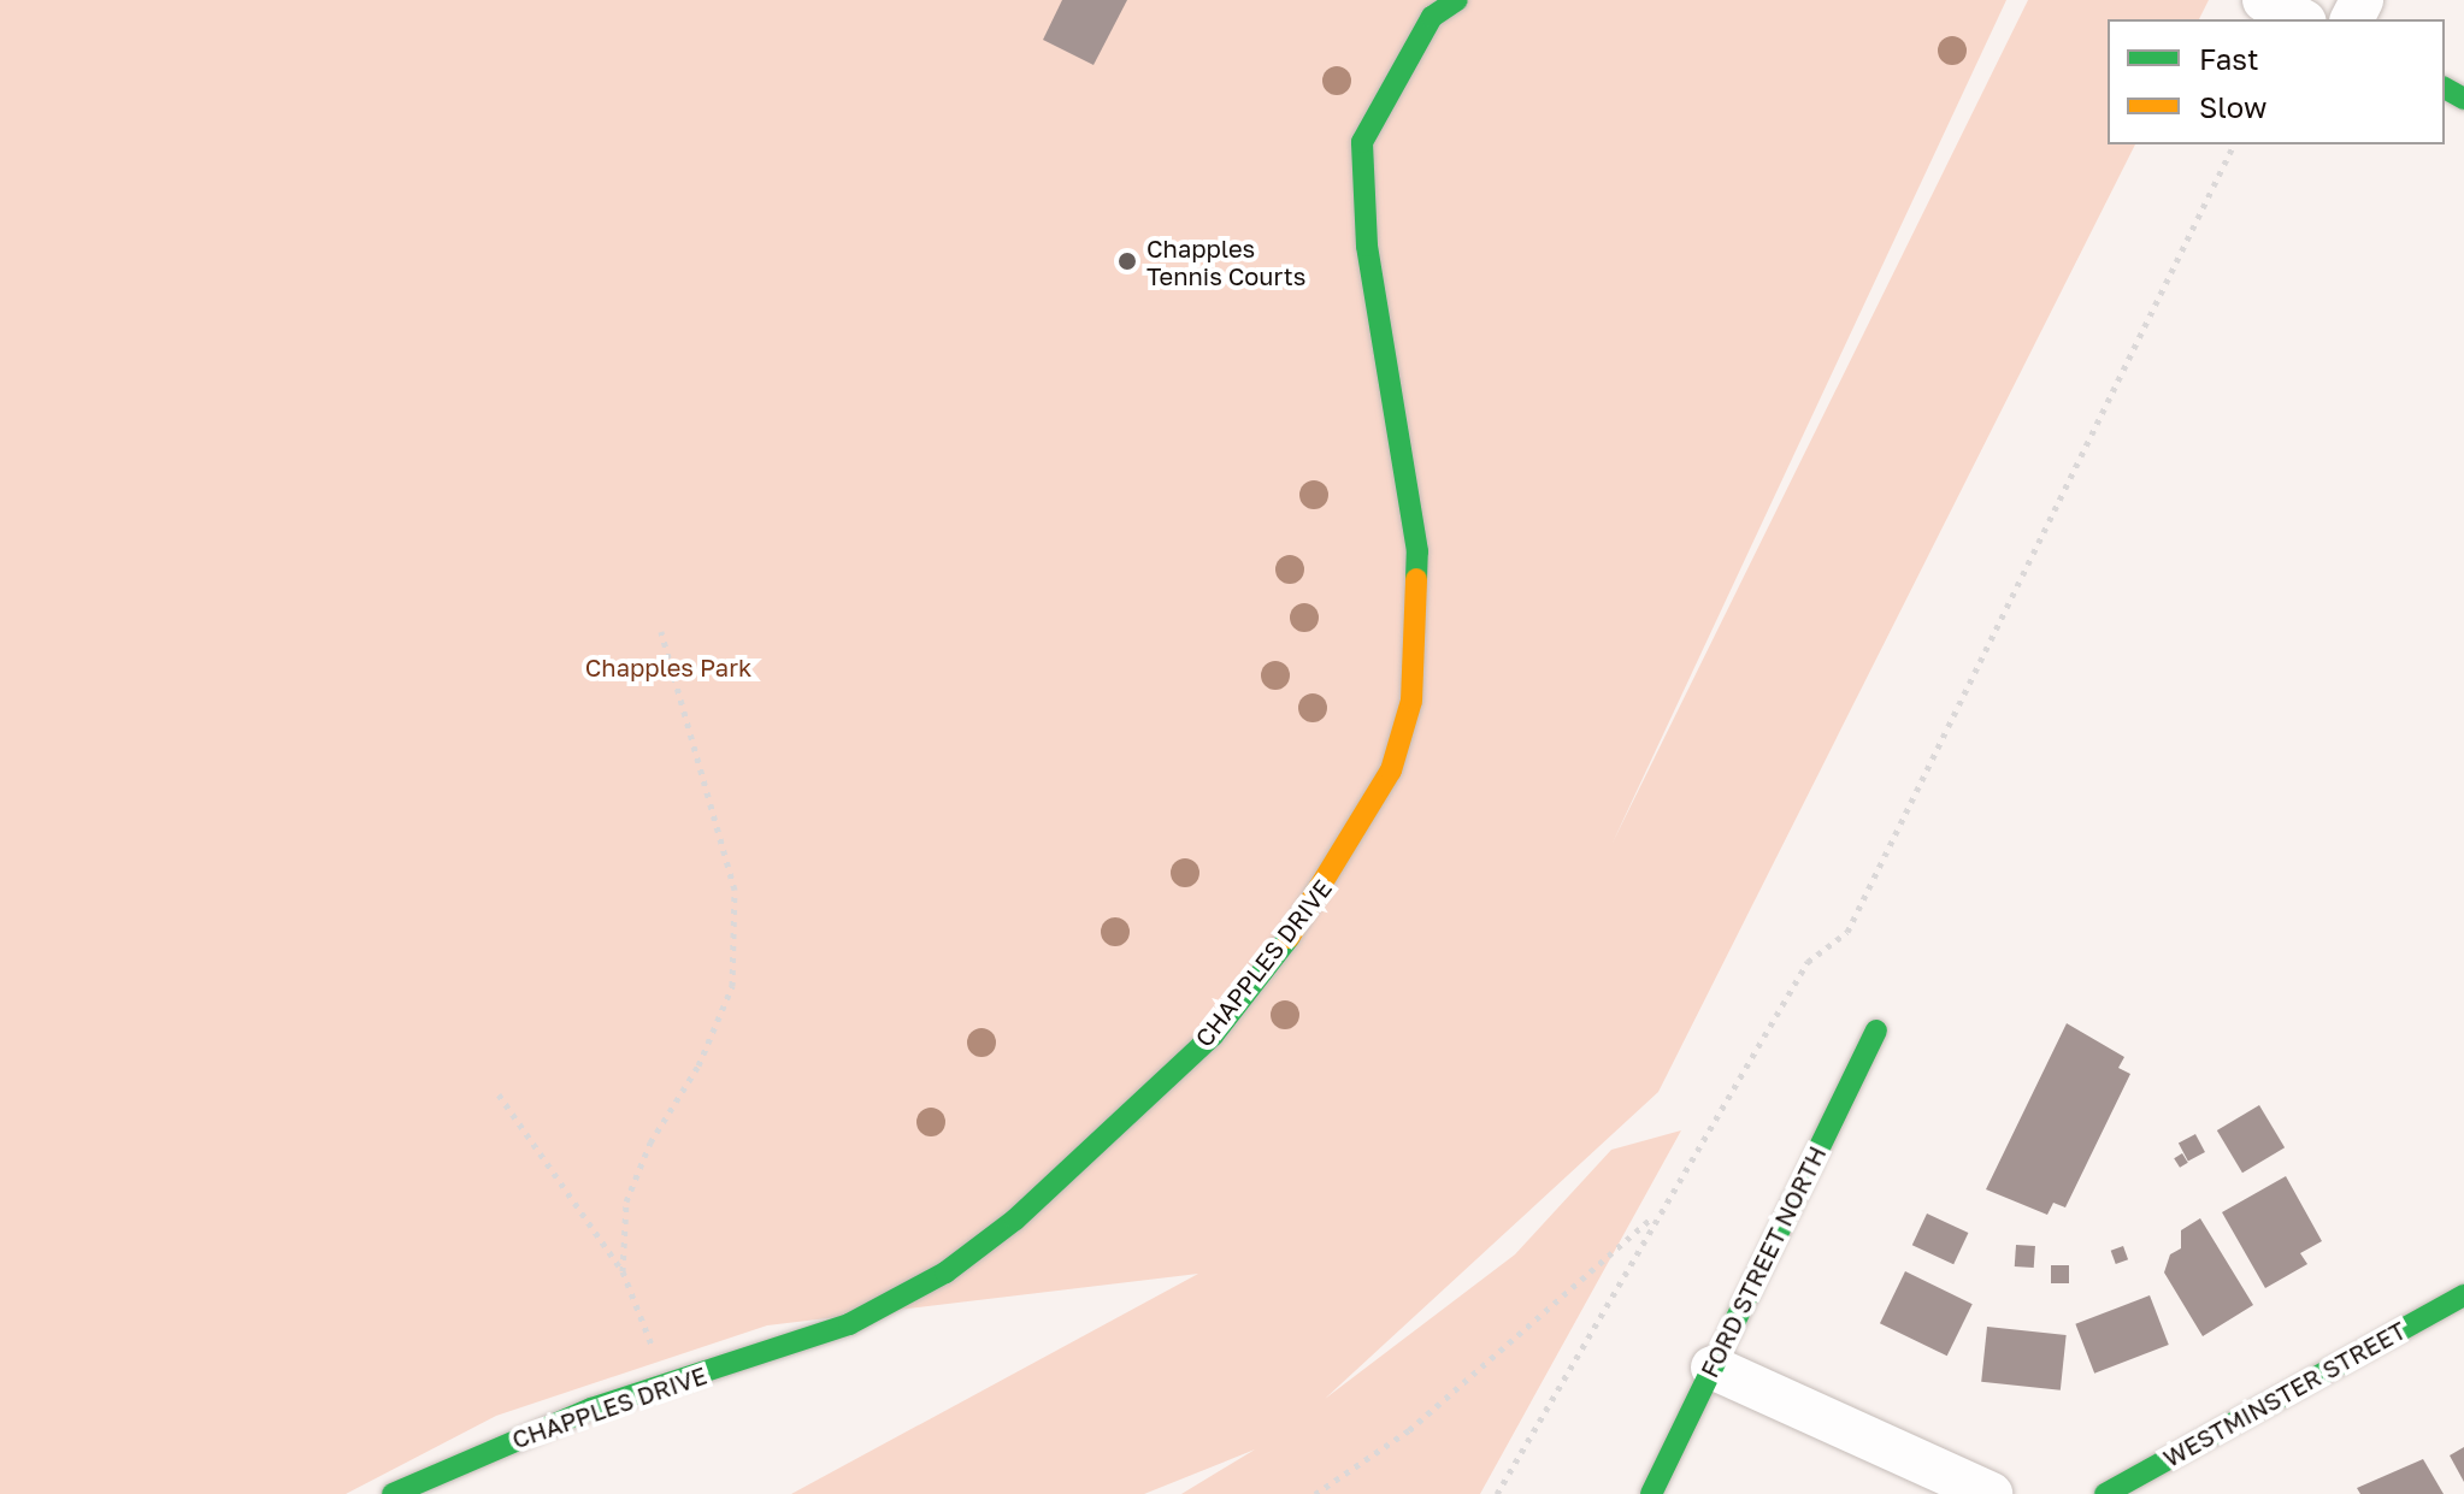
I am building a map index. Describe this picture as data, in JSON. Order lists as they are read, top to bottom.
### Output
{
  "streets": {
    "street": ["CHAPPLES DRIVE", "FORD STREET NORTH", "WESTMINSTER STREET"]
  },
  "parks": ["Chapples Park"],
  "places": ["Chapples Tennis Courts"],
  "legend": ["Fast", "Slow"]
}
